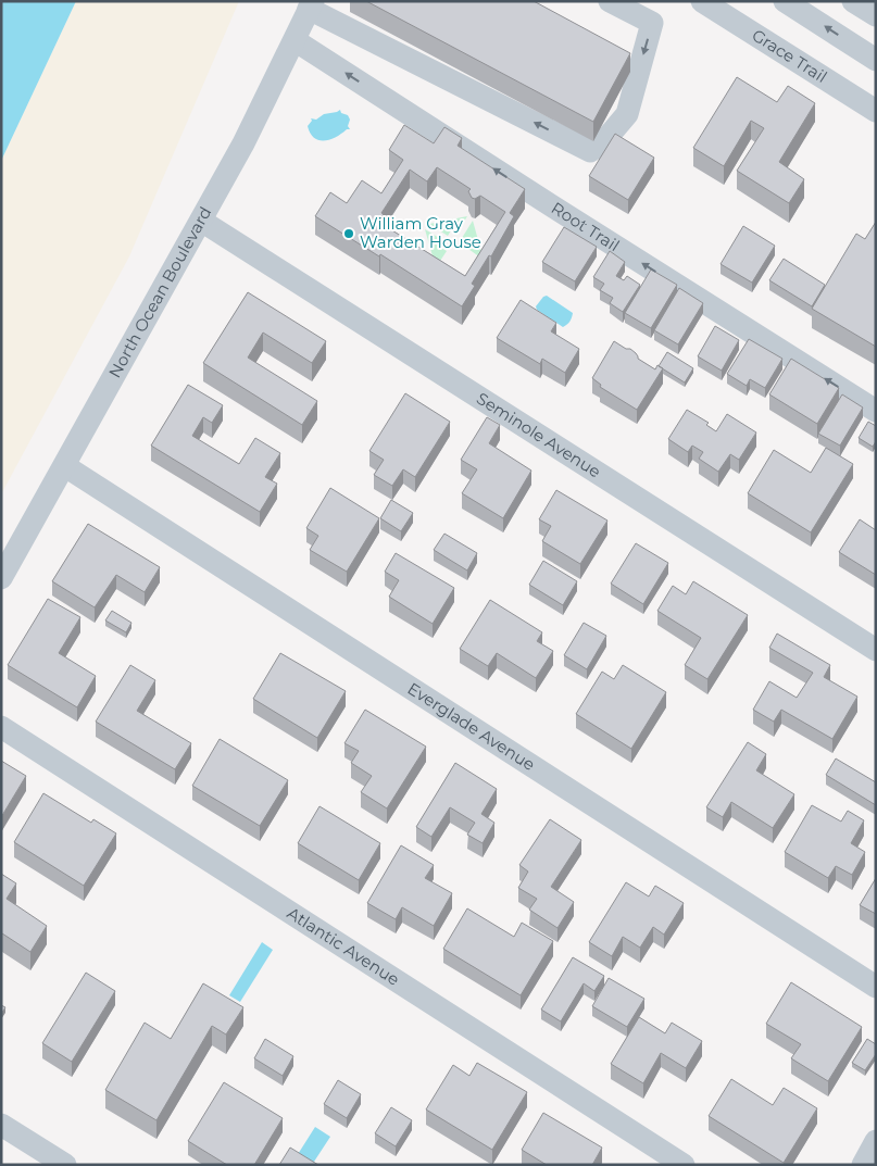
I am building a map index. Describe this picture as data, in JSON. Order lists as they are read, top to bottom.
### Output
{
  "streets": {
    "street": [
      "Grace Trail",
      "Root Trail",
      "North Ocean Boulevard",
      "Seminole Avenue",
      "Everglade Avenue",
      "Atlantic Avenue"
    ]
  },
  "crossings": [
    ["Root Trail", "North Ocean Boulevard"],
    ["North Ocean Boulevard", "Seminole Avenue"],
    ["North Ocean Boulevard", "Everglade Avenue"]
  ],
  "one_way": ["Root Trail"],
  "places": ["William Gray Warden House"]
}
